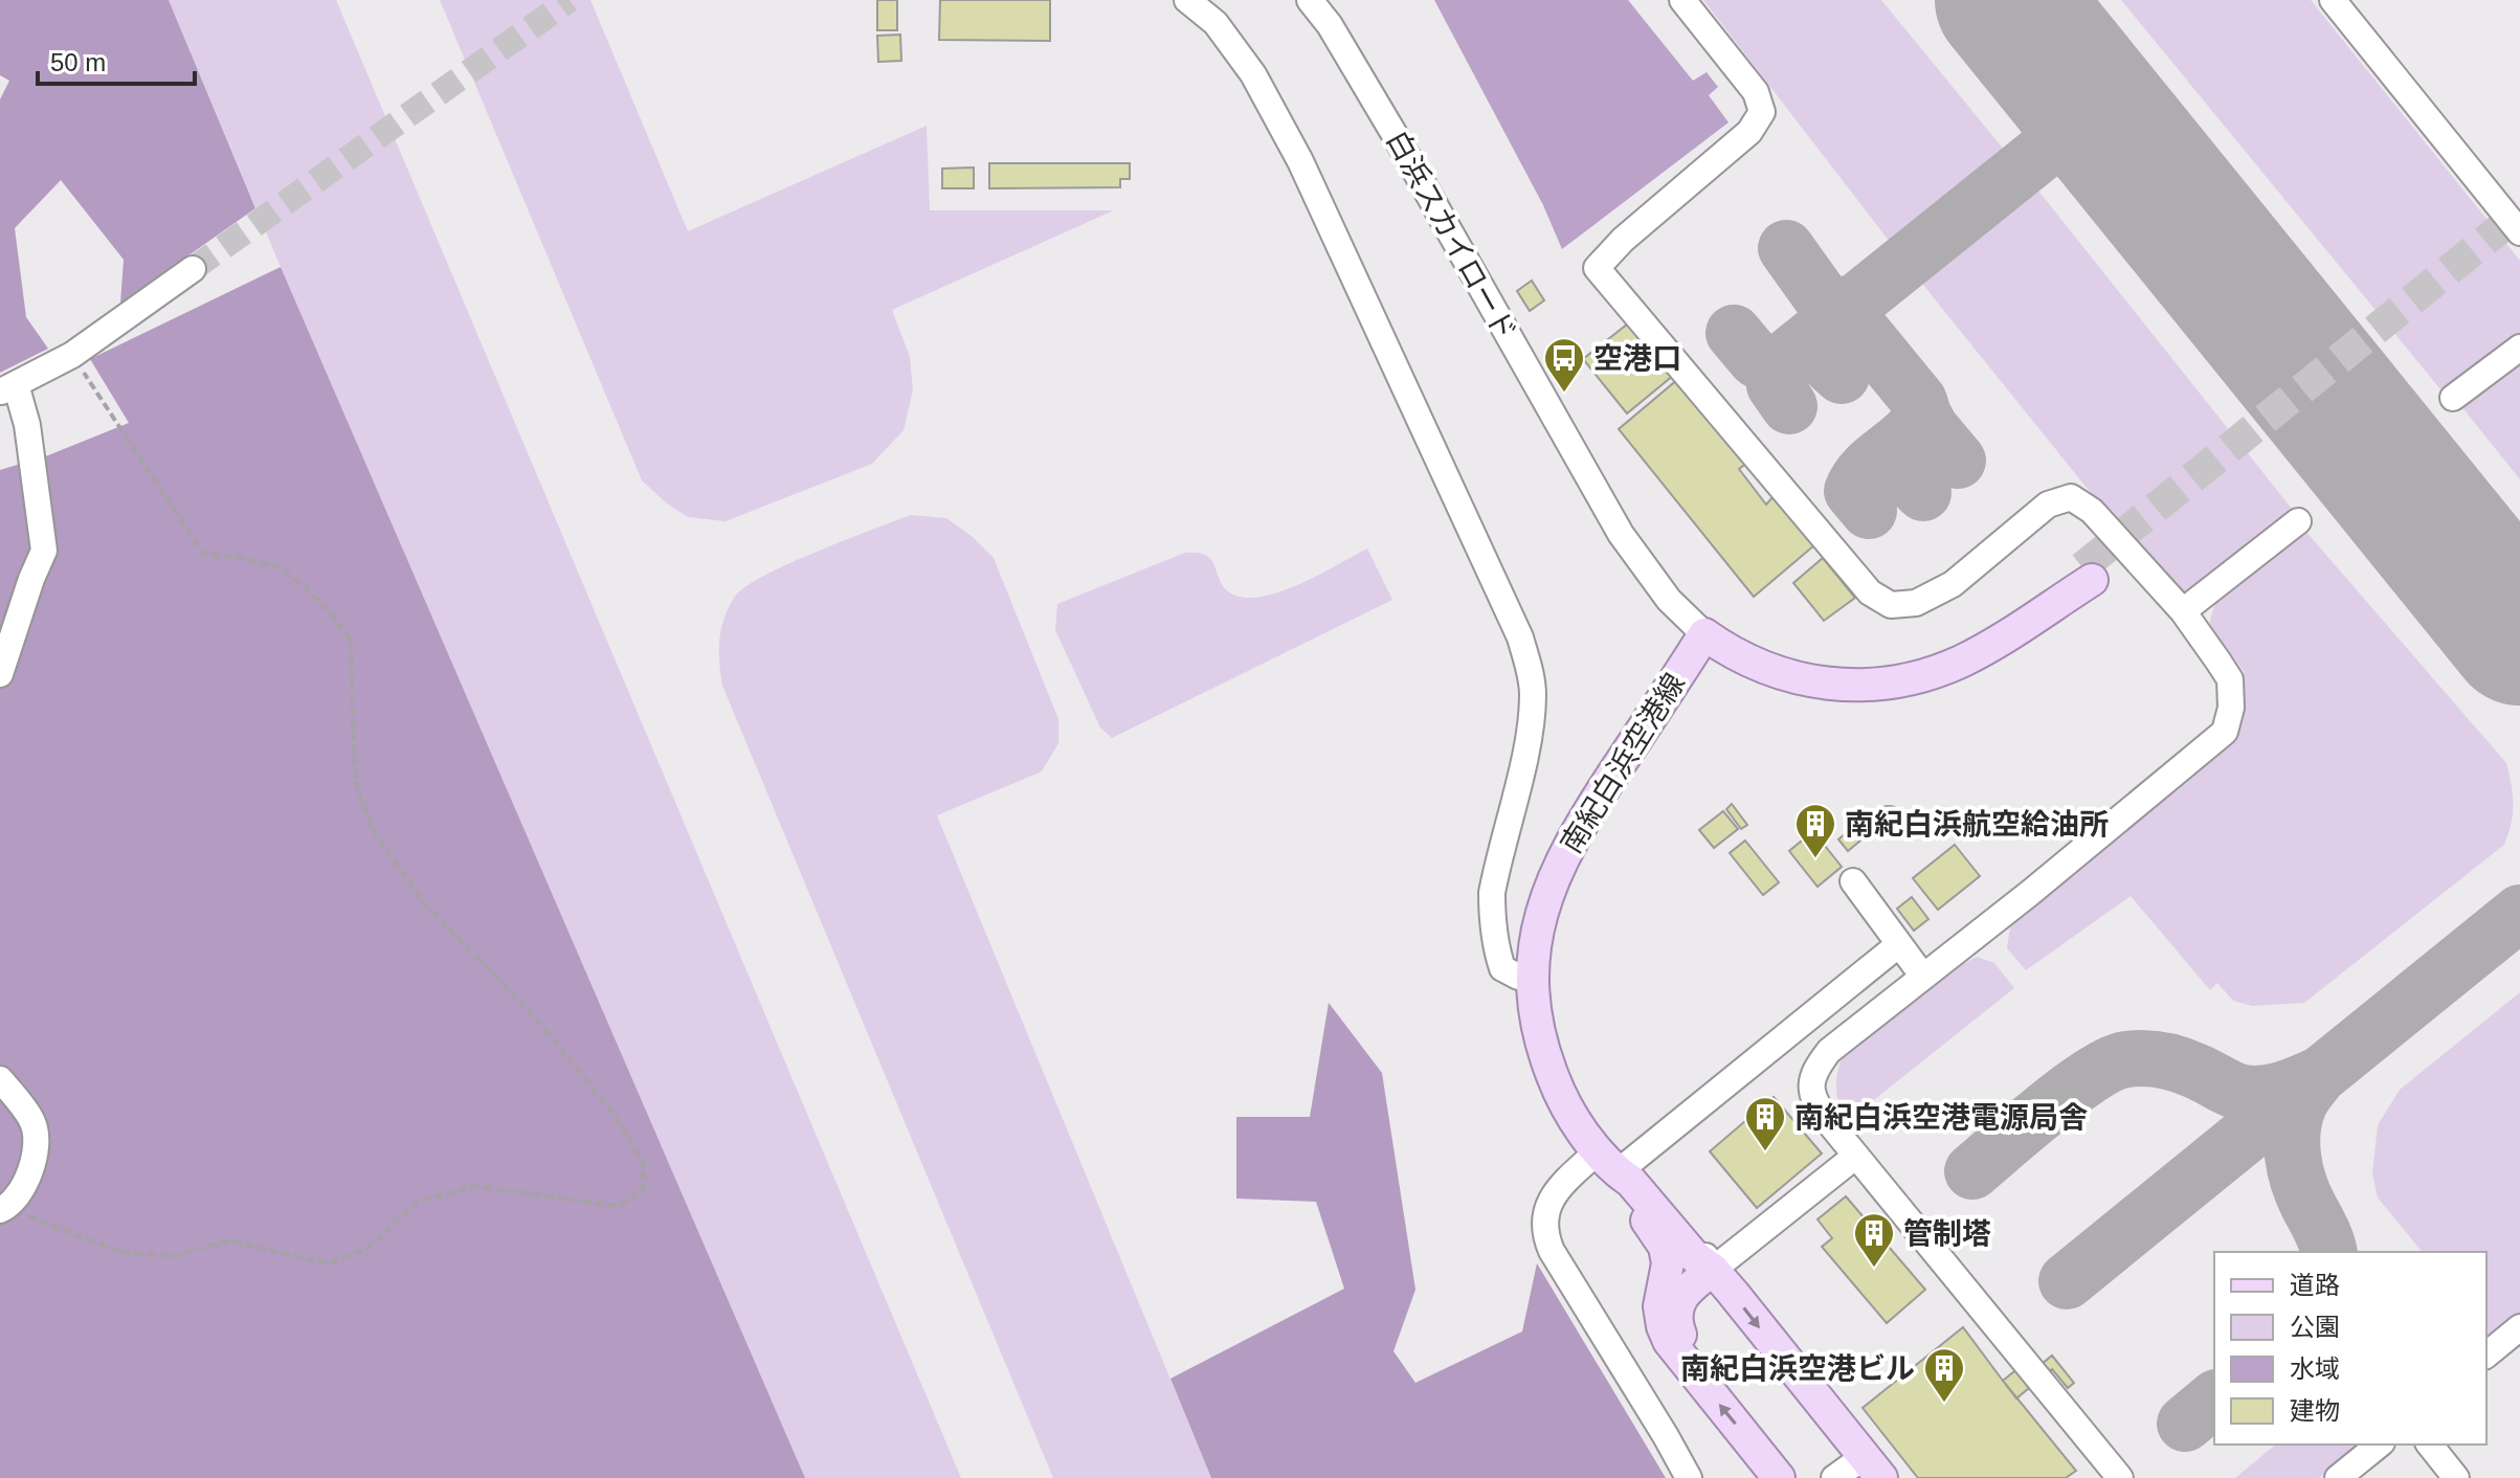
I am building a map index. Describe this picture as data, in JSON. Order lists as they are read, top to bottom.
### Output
{
  "streets": {
    "main road": ["南紀白浜空港線"],
    "street": ["白浜スカイロード"]
  },
  "crossings": [
    ["白浜スカイロード", "南紀白浜空港線"]
  ],
  "places": {
    "bus stop": ["空港口"],
    "building": [
      "南紀白浜航空給油所",
      "南紀白浜空港電源局舎",
      "管制塔",
      "南紀白浜空港ビル"
    ]
  },
  "legend": [
    "道路",
    "公園",
    "水域",
    "建物"
  ],
  "scale_bar": "50 m"
}
